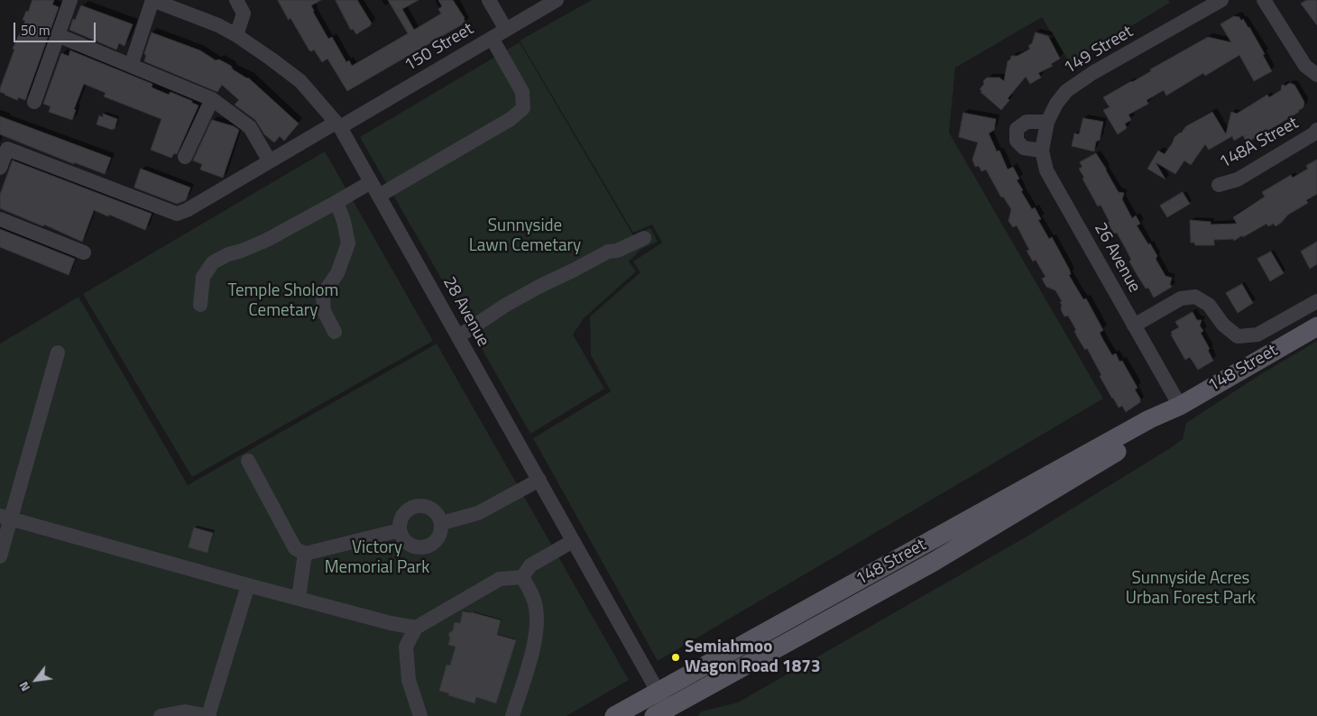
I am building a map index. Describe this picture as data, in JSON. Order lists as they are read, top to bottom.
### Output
{
  "streets": {
    "main road": ["148 Street"],
    "street": [
      "150 Street",
      "149 Street",
      "148A Street",
      "26 Avenue",
      "28 Avenue"
    ]
  },
  "crossings": [
    ["150 Street", "28 Avenue"],
    ["149 Street", "26 Avenue"],
    ["26 Avenue", "148 Street"],
    ["28 Avenue", "148 Street"]
  ],
  "parks": [
    "Sunnyside Lawn Cemetary",
    "Temple Sholom Cemetary",
    "Victory Memorial Park",
    "Sunnyside Acres Urban Forest Park"
  ],
  "places": ["Semiahmoo Wagon Road 1873"],
  "scale_bar": "50 m",
  "north": "bottom left"
}
